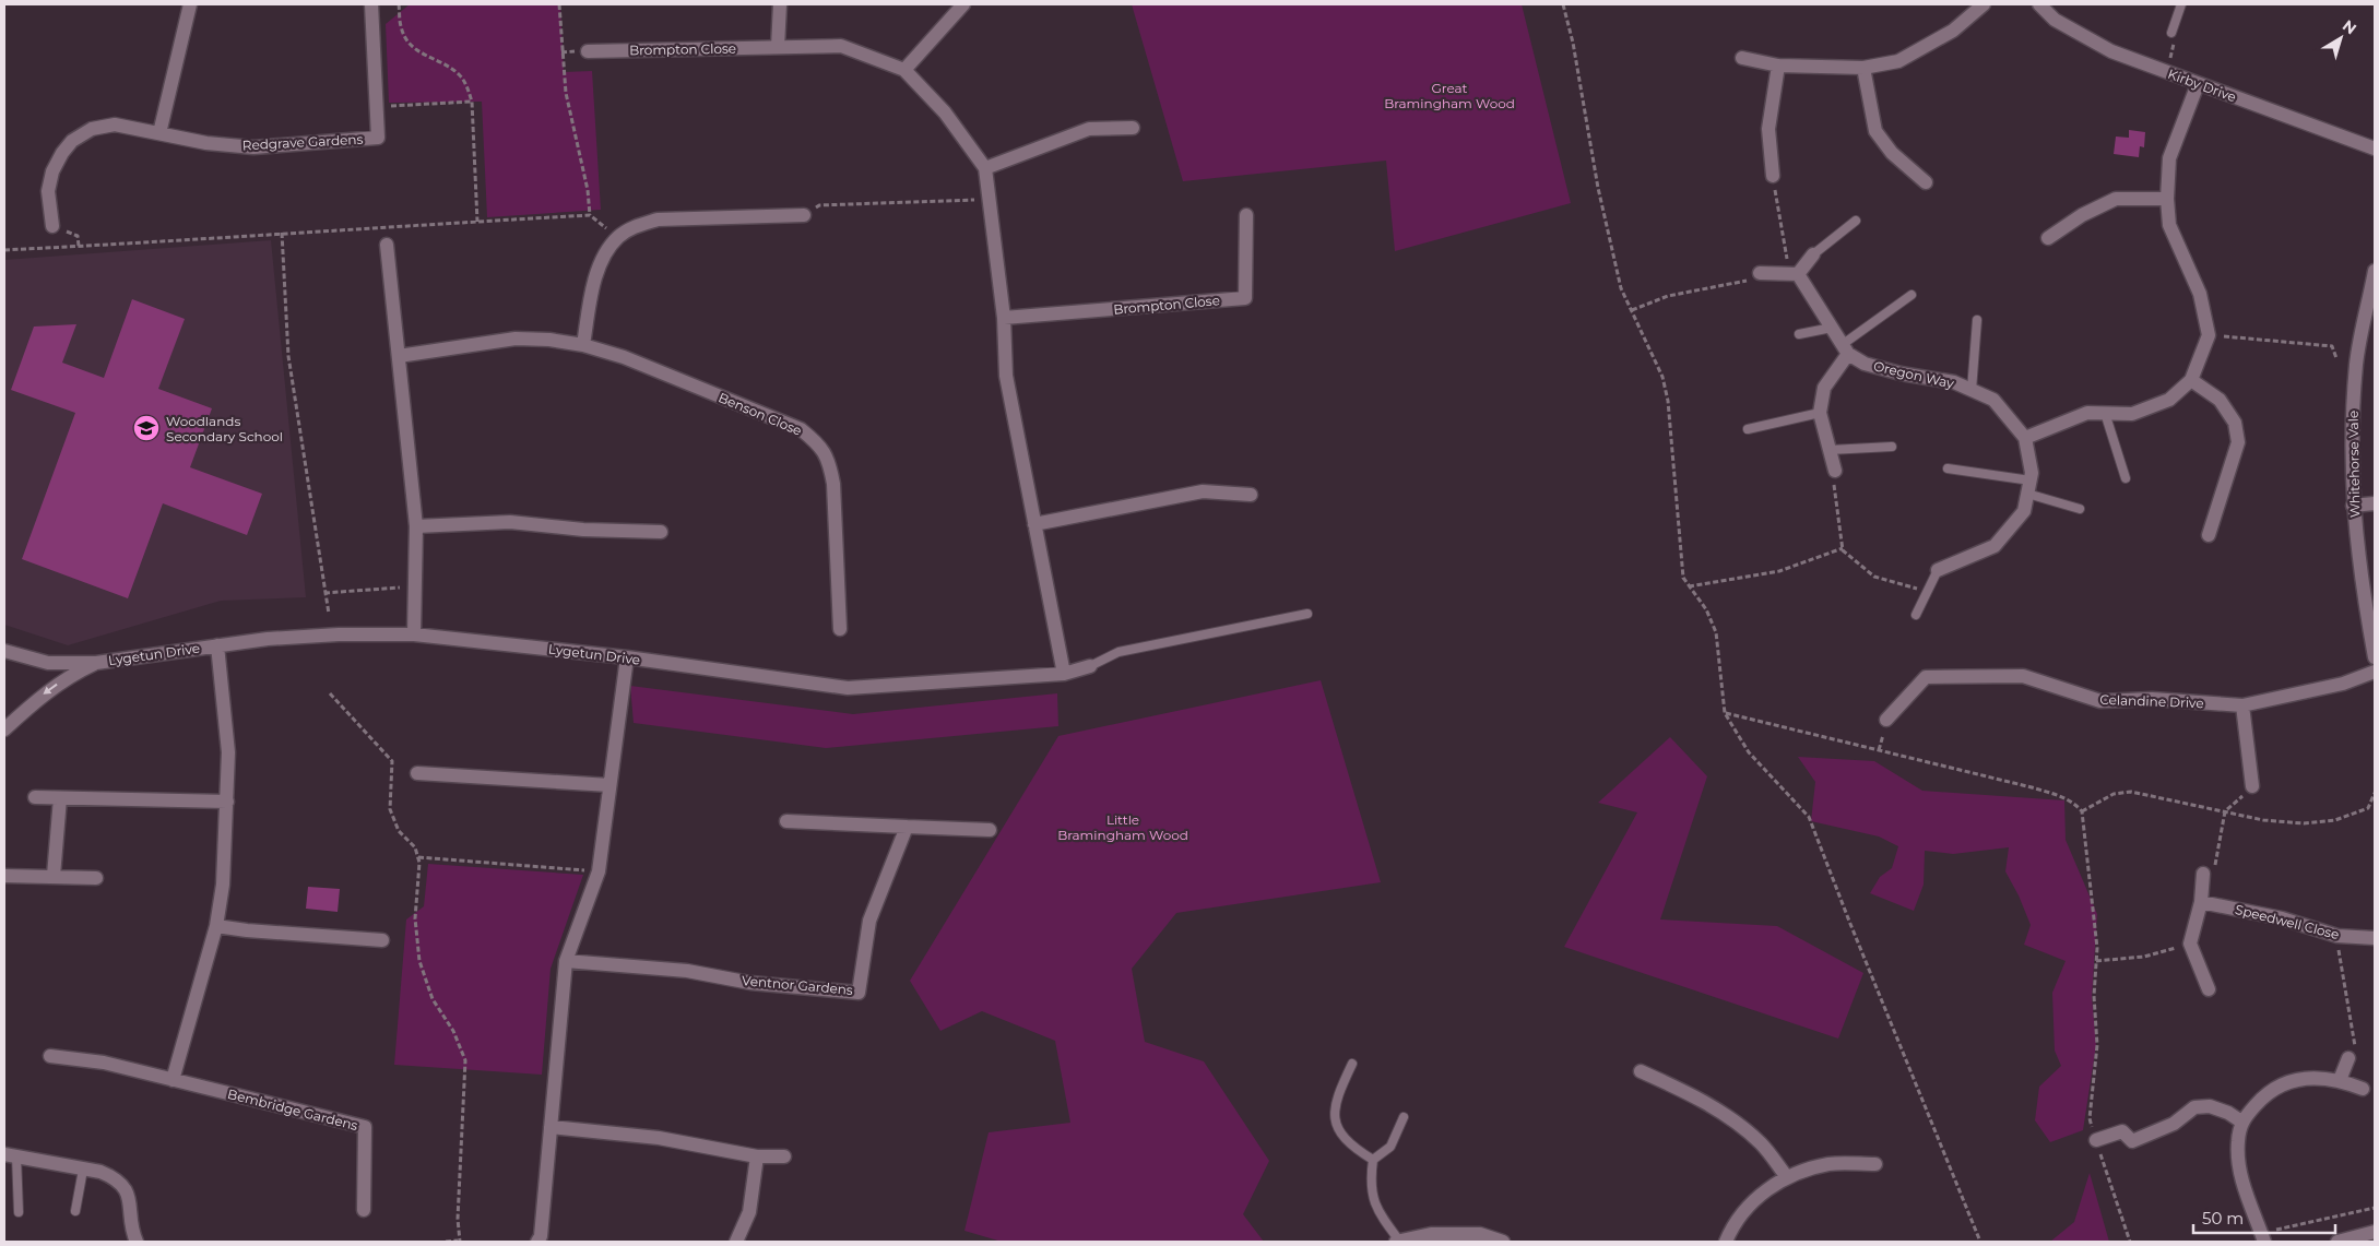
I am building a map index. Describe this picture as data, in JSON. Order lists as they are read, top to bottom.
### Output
{
  "streets": {
    "street": [
      "Brompton Close",
      "Kirby Drive",
      "Redgrave Gardens",
      "Oregon Way",
      "Benson Close",
      "Whitehorse Vale",
      "Lygetun Drive",
      "Celandine Drive",
      "Speedwell Close",
      "Ventnor Gardens",
      "Bembridge Gardens"
    ]
  },
  "crossings": [
    ["Brompton Close", "Lygetun Drive"]
  ],
  "parks": ["Great Bramingham Wood", "Little Bramingham Wood"],
  "places": {
    "school or university": ["Woodlands Secondary School"]
  },
  "scale_bar": "50 m",
  "north": "top right"
}
